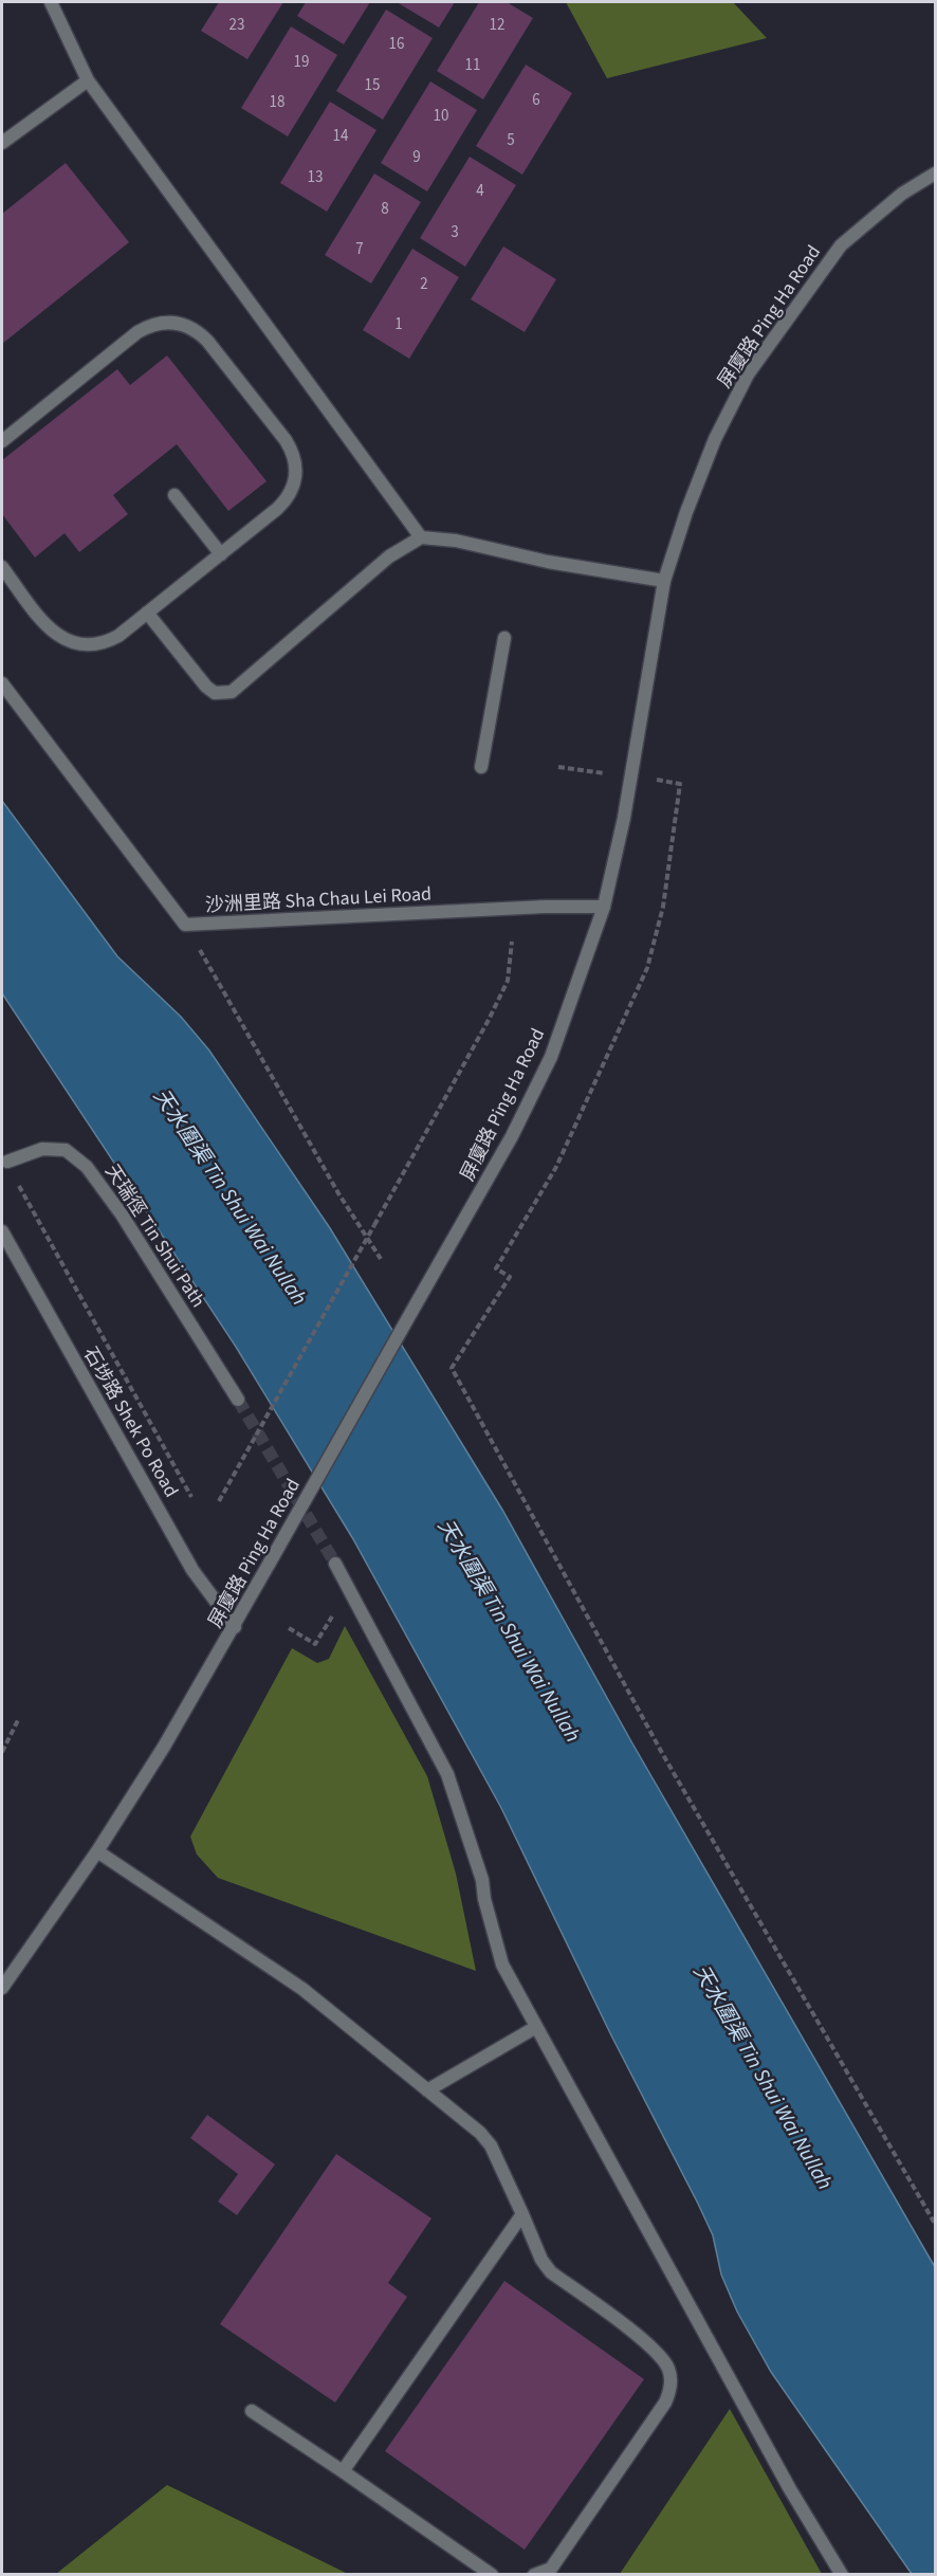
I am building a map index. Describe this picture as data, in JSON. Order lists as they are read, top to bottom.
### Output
{
  "streets": {
    "street": [
      "屏廈路 Ping Ha Road",
      "沙洲里路 Sha Chau Lei Road",
      "天瑞徑 Tin Shui Path",
      "石埗路 Shek Po Road"
    ]
  },
  "crossings": [
    ["屏廈路 Ping Ha Road", "沙洲里路 Sha Chau Lei Road"],
    ["屏廈路 Ping Ha Road", "石埗路 Shek Po Road"]
  ],
  "water": ["天水圍渠 Tin Shui Wai Nullah"],
  "house_numbers": [
    "23",
    "12",
    "16",
    "19",
    "11",
    "15",
    "6",
    "18",
    "10",
    "14",
    "5",
    "9",
    "13",
    "4",
    "8",
    "3",
    "7",
    "2",
    "1"
  ]
}
